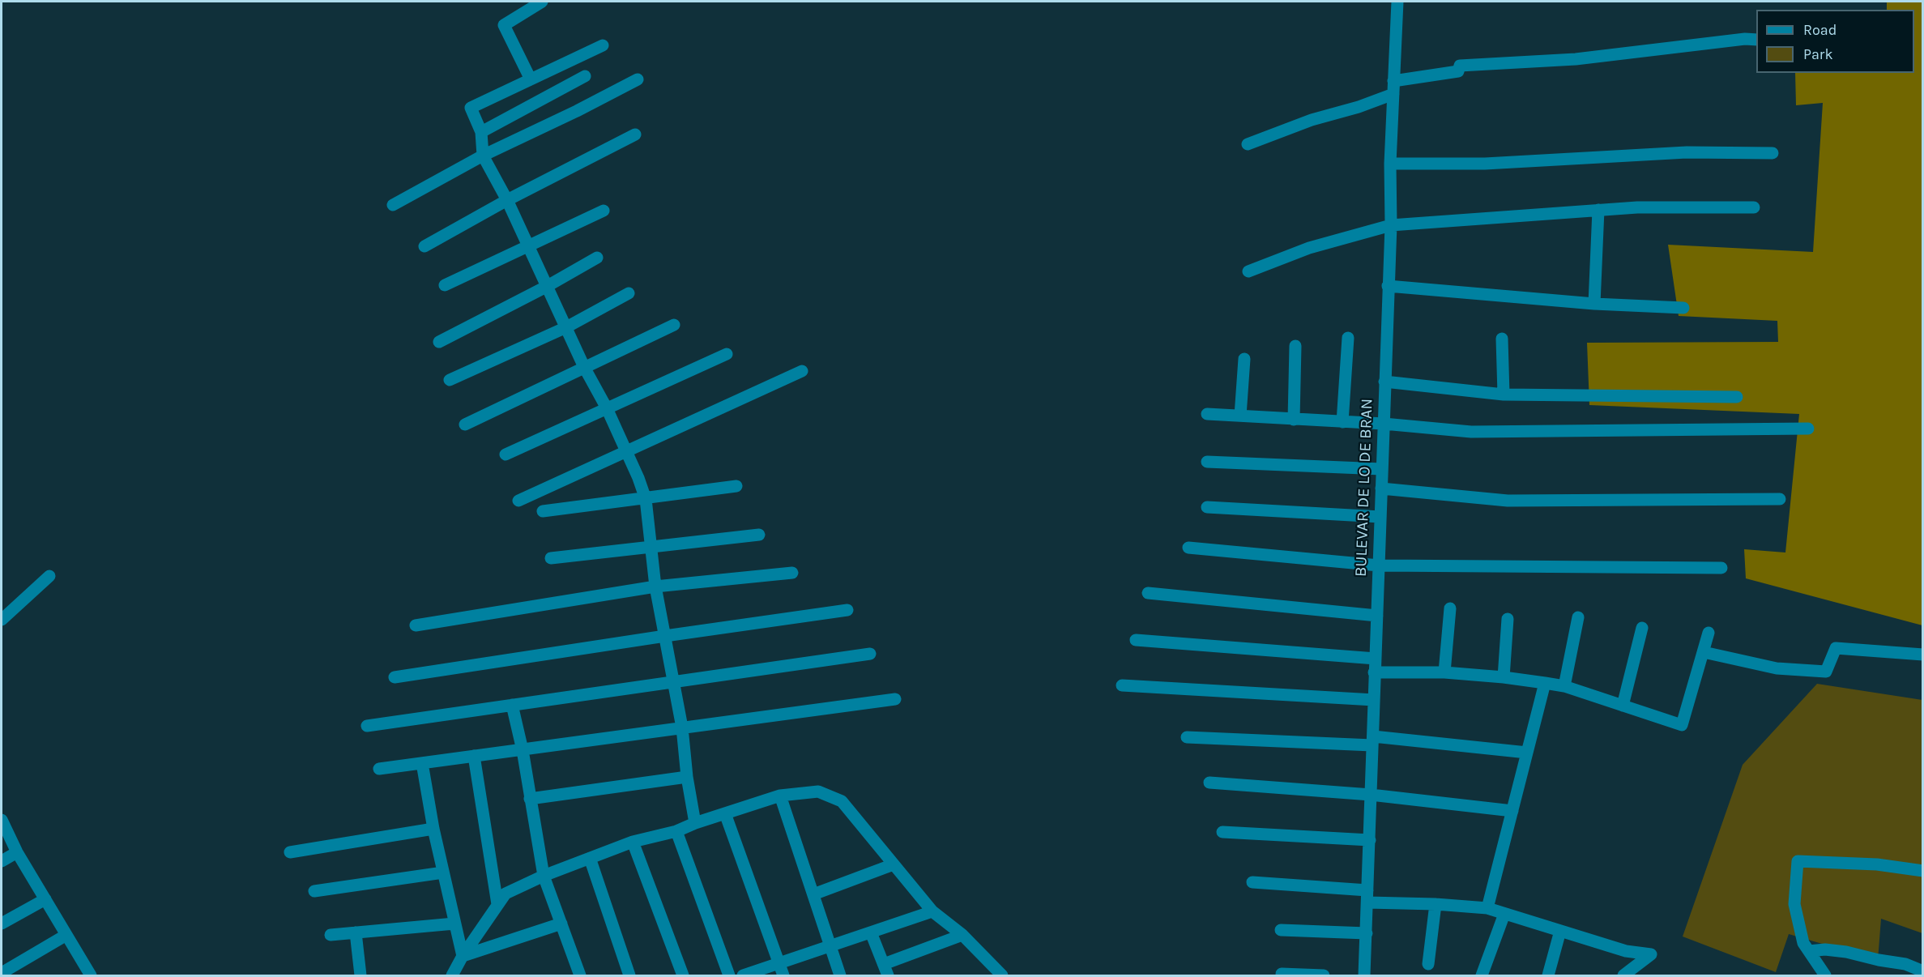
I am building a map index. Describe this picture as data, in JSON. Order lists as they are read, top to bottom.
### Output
{
  "streets": {
    "street": ["BULEVAR DE LO DE BRAN"]
  },
  "legend": ["Road", "Park"]
}
